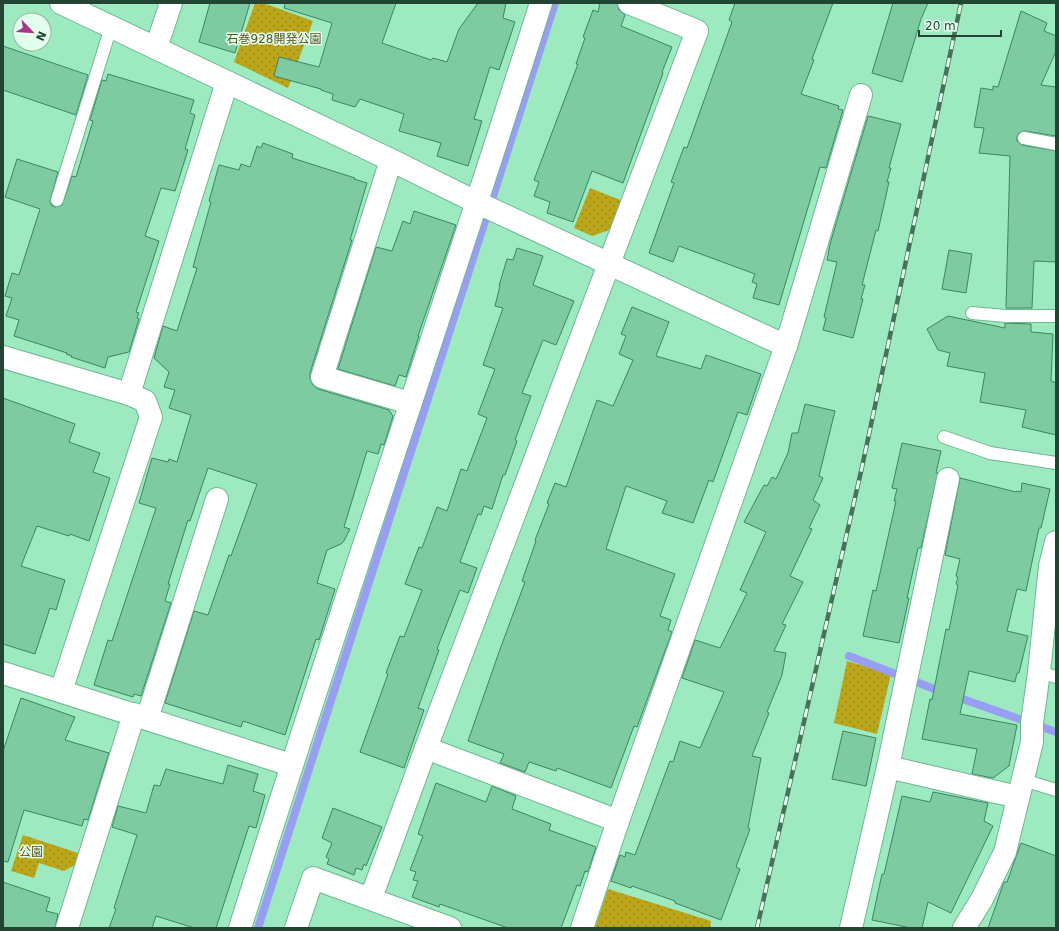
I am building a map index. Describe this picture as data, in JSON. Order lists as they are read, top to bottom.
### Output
{
  "parks": ["石巻928開発公園", "公園"],
  "scale_bar": "20 m",
  "north": "bottom right"
}
